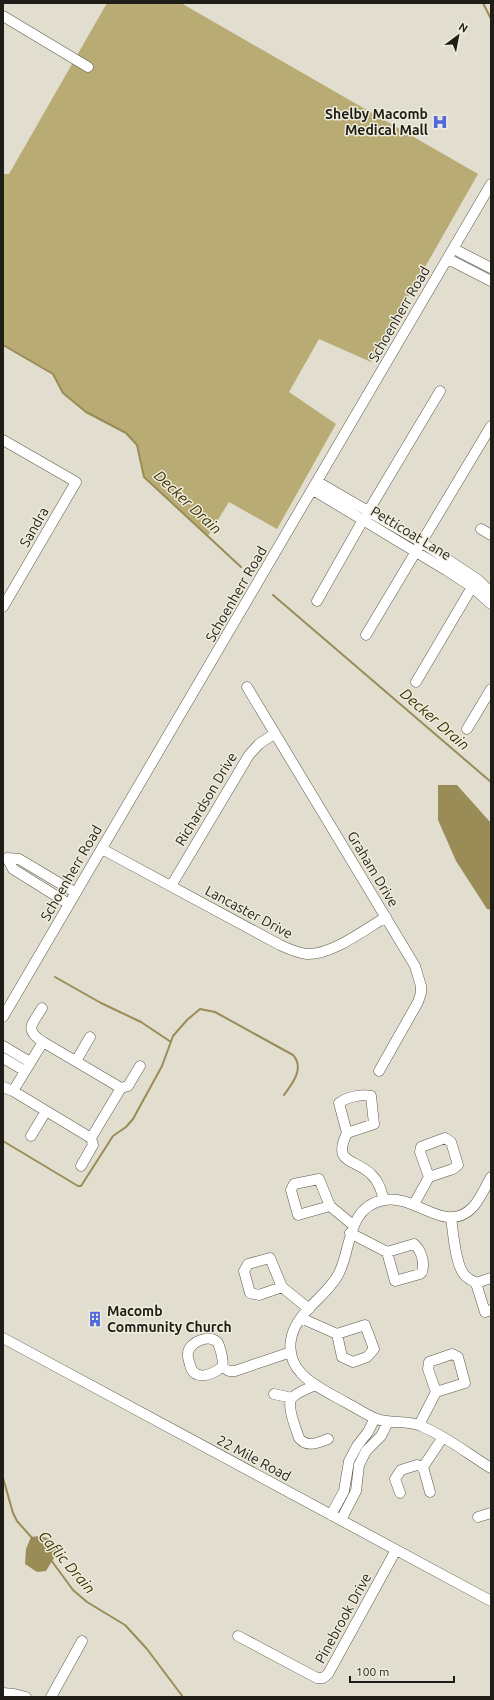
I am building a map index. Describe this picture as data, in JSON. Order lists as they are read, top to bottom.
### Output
{
  "streets": {
    "street": [
      "Schoenherr Road",
      "Sandra",
      "Petticoat Lane",
      "Richardson Drive",
      "Graham Drive",
      "Lancaster Drive",
      "22 Mile Road",
      "Pinebrook Drive"
    ]
  },
  "crossings": [
    ["Schoenherr Road", "Petticoat Lane"],
    ["Schoenherr Road", "Lancaster Drive"],
    ["Richardson Drive", "Graham Drive"],
    ["Richardson Drive", "Lancaster Drive"],
    ["Graham Drive", "Lancaster Drive"],
    ["22 Mile Road", "Pinebrook Drive"]
  ],
  "water": ["Decker Drain", "Caflic Drain"],
  "places": {
    "hospital": ["Shelby Macomb Medical Mall"],
    "building": ["Macomb Community Church"]
  },
  "scale_bar": "100 m",
  "north": "top right"
}
